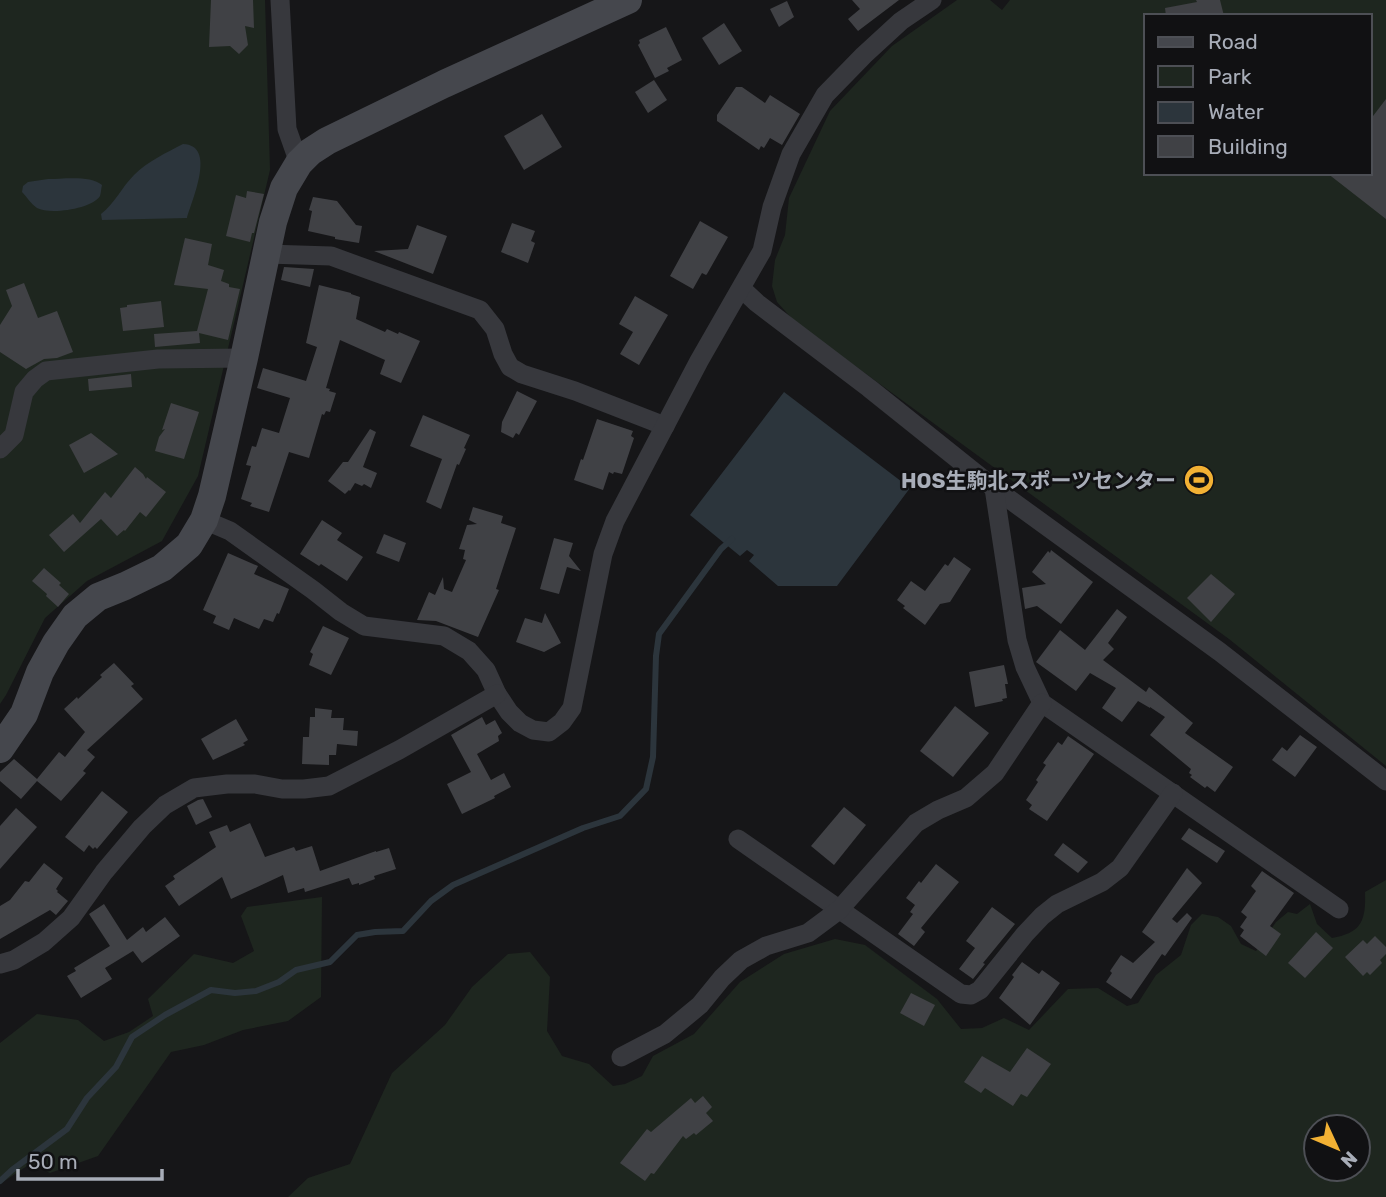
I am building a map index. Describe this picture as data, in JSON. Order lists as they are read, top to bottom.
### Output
{
  "places": {
    "sports": ["HOS生駒北スポーツセンター"]
  },
  "legend": [
    "Road",
    "Park",
    "Water",
    "Building"
  ],
  "scale_bar": "50 m",
  "north": "bottom right"
}
